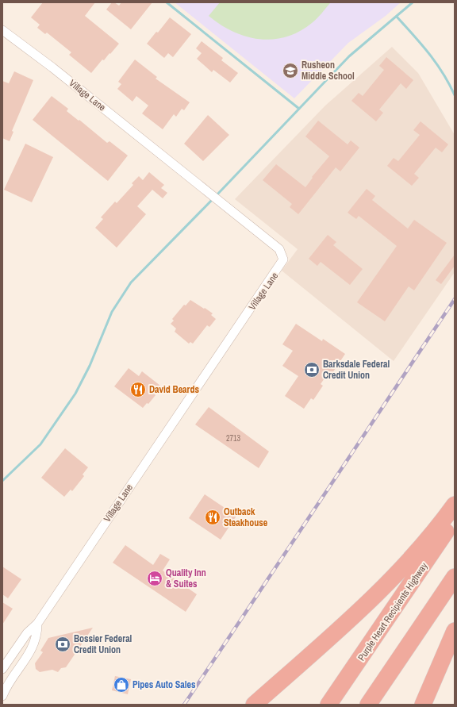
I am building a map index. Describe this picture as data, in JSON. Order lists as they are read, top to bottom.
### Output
{
  "streets": {
    "highway": ["Purple Heart Recipients Highway"],
    "street": ["Village Lane"]
  },
  "places": {
    "school or university": ["Rusheon Middle School"],
    "bank": ["Barksdale Federal Credit Union", "Bossier Federal Credit Union"],
    "restaurant": ["David Beards", "Outback Steakhouse"],
    "hotel": ["Quality Inn & Suites"],
    "shop": ["Pipes Auto Sales"]
  },
  "house_numbers": ["2713"]
}
